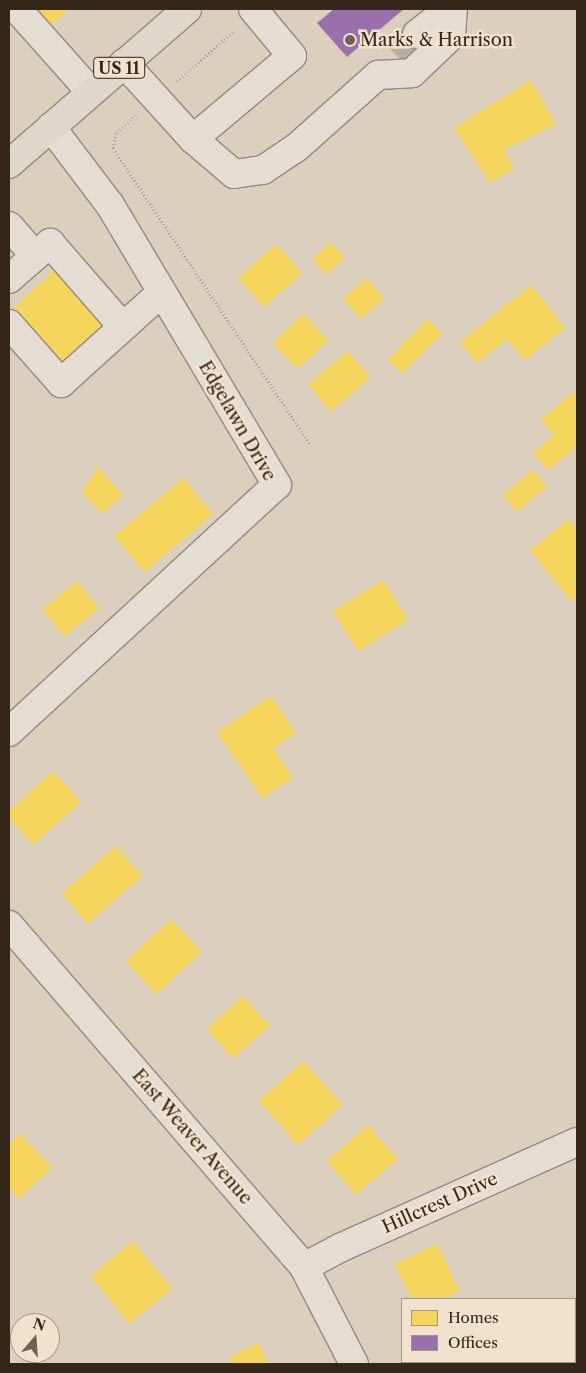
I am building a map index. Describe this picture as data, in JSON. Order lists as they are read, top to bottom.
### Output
{
  "streets": {
    "main road": ["US 11"],
    "street": ["Edgelawn Drive", "East Weaver Avenue", "Hillcrest Drive"]
  },
  "crossings": [
    ["US 11", "Edgelawn Drive"],
    ["East Weaver Avenue", "Hillcrest Drive"]
  ],
  "places": ["Marks & Harrison"],
  "legend": ["Homes", "Offices"],
  "north": "top"
}
